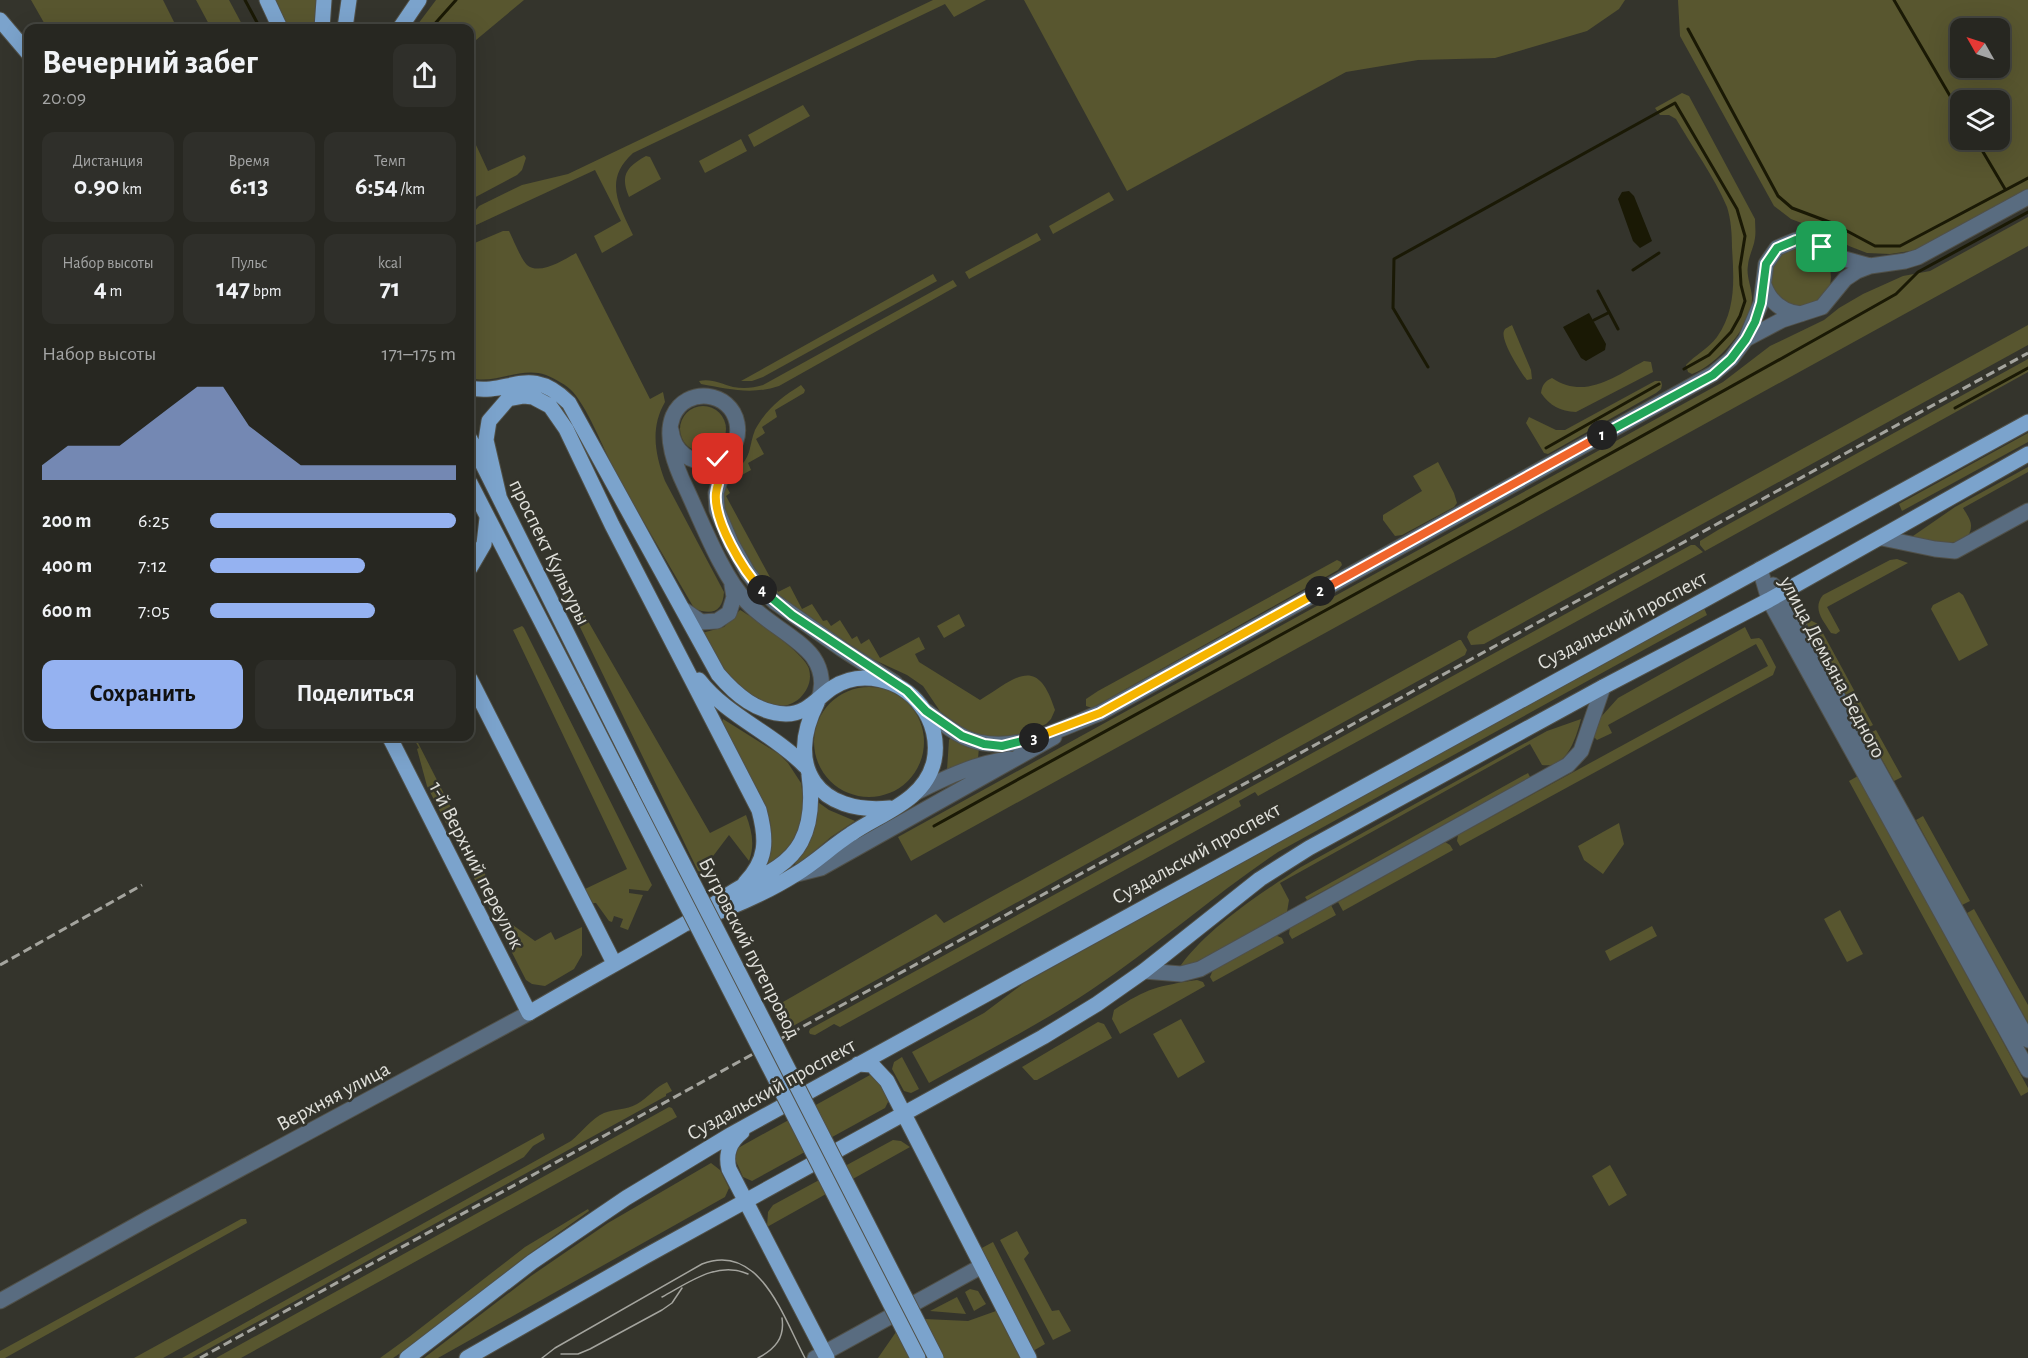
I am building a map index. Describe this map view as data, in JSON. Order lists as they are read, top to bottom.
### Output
{
  "streets": {
    "main road": [
      "проспект Культуры",
      "Суздальский проспект",
      "1-й Верхний переулок",
      "Бугровский путепровод",
      "Верхняя улица"
    ],
    "street": ["улица Демьяна Бедного"]
  },
  "crossings": [
    ["проспект Культуры", "Бугровский путепровод"],
    ["Суздальский проспект", "улица Демьяна Бедного"],
    ["1-й Верхний переулок", "Верхняя улица"]
  ],
  "north": "top left",
  "page": {
    "heading": ["Вечерний забег", "20:09"],
    "stats": [
      ["Дистанция", "0.90 km"],
      ["Время", "6:13"],
      ["Темп", "6:54 /km"],
      ["Набор высоты", "4 m"],
      ["Пульс", "147 bpm"],
      ["kcal", "71"]
    ],
    "chart": ["Набор высоты", "171–175 m"],
    "pins": [
      "1",
      "4",
      "2",
      "3"
    ],
    "list": [
      {
        "name": "200 m",
        "note": "6:25"
      },
      {
        "name": "400 m",
        "note": "7:12"
      },
      {
        "name": "600 m",
        "note": "7:05"
      }
    ],
    "buttons": ["Сохранить", "Поделиться"]
  }
}
